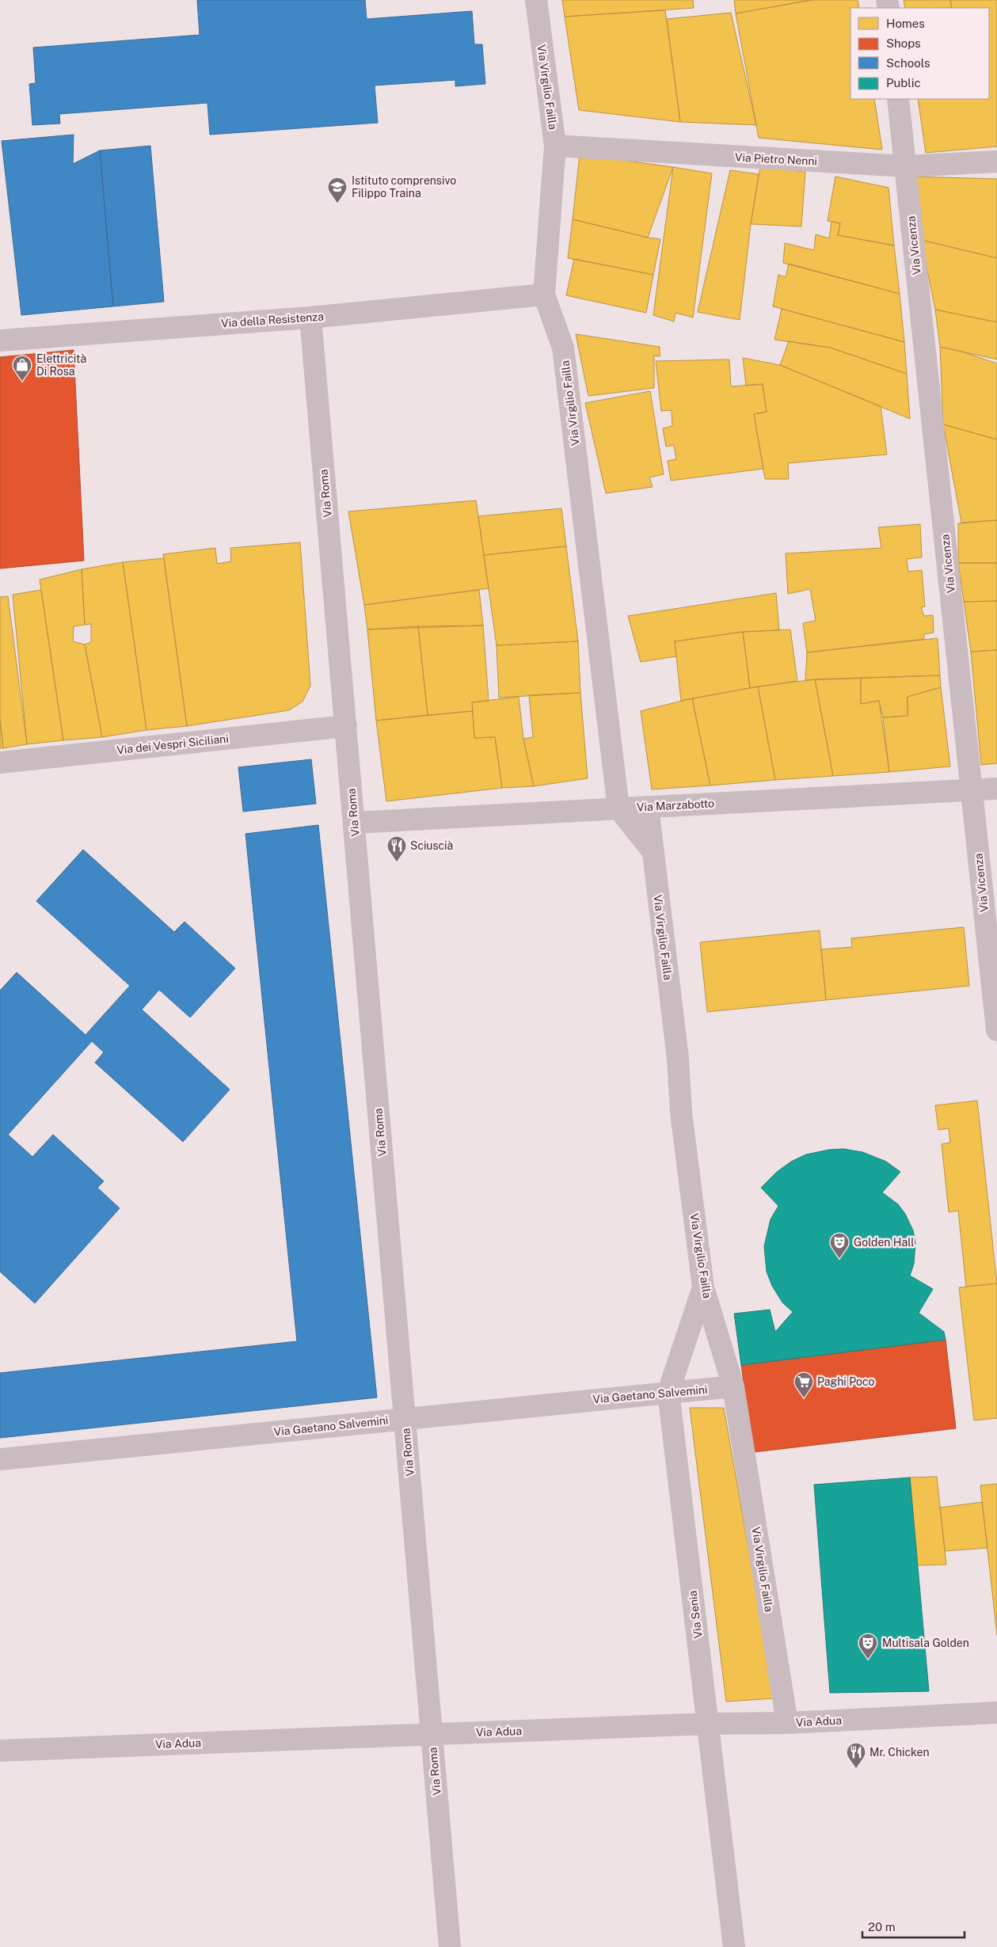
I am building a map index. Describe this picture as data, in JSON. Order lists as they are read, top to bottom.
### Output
{
  "streets": {
    "street": [
      "Via Virgilio Failla",
      "Via Pietro Nenni",
      "Via Vicenza",
      "Via della Resistenza",
      "Via Roma",
      "Via dei Vespri Siciliani",
      "Via Marzabotto",
      "Via Gaetano Salvemini",
      "Via Senia",
      "Via Adua"
    ]
  },
  "crossings": [
    ["Via Virgilio Failla", "Via Pietro Nenni"],
    ["Via Virgilio Failla", "Via della Resistenza"],
    ["Via Virgilio Failla", "Via Marzabotto"],
    ["Via Virgilio Failla", "Via Gaetano Salvemini"],
    ["Via Virgilio Failla", "Via Senia"],
    ["Via Virgilio Failla", "Via Adua"],
    ["Via Pietro Nenni", "Via Vicenza"],
    ["Via Vicenza", "Via Marzabotto"],
    ["Via della Resistenza", "Via Roma"],
    ["Via Roma", "Via dei Vespri Siciliani"],
    ["Via Roma", "Via Marzabotto"],
    ["Via Roma", "Via Gaetano Salvemini"],
    ["Via Roma", "Via Adua"],
    ["Via Gaetano Salvemini", "Via Senia"],
    ["Via Senia", "Via Adua"]
  ],
  "places": {
    "school or university": ["Istituto comprensivo Filippo Traina"],
    "shop": ["Elettricità Di Rosa"],
    "restaurant": ["Sciuscià", "Mr. Chicken"],
    "theatre": ["Golden Hall", "Multisala Golden"],
    "supermarket": ["Paghi Poco"]
  },
  "legend": [
    "Homes",
    "Shops",
    "Schools",
    "Public"
  ],
  "scale_bar": "20 m"
}
